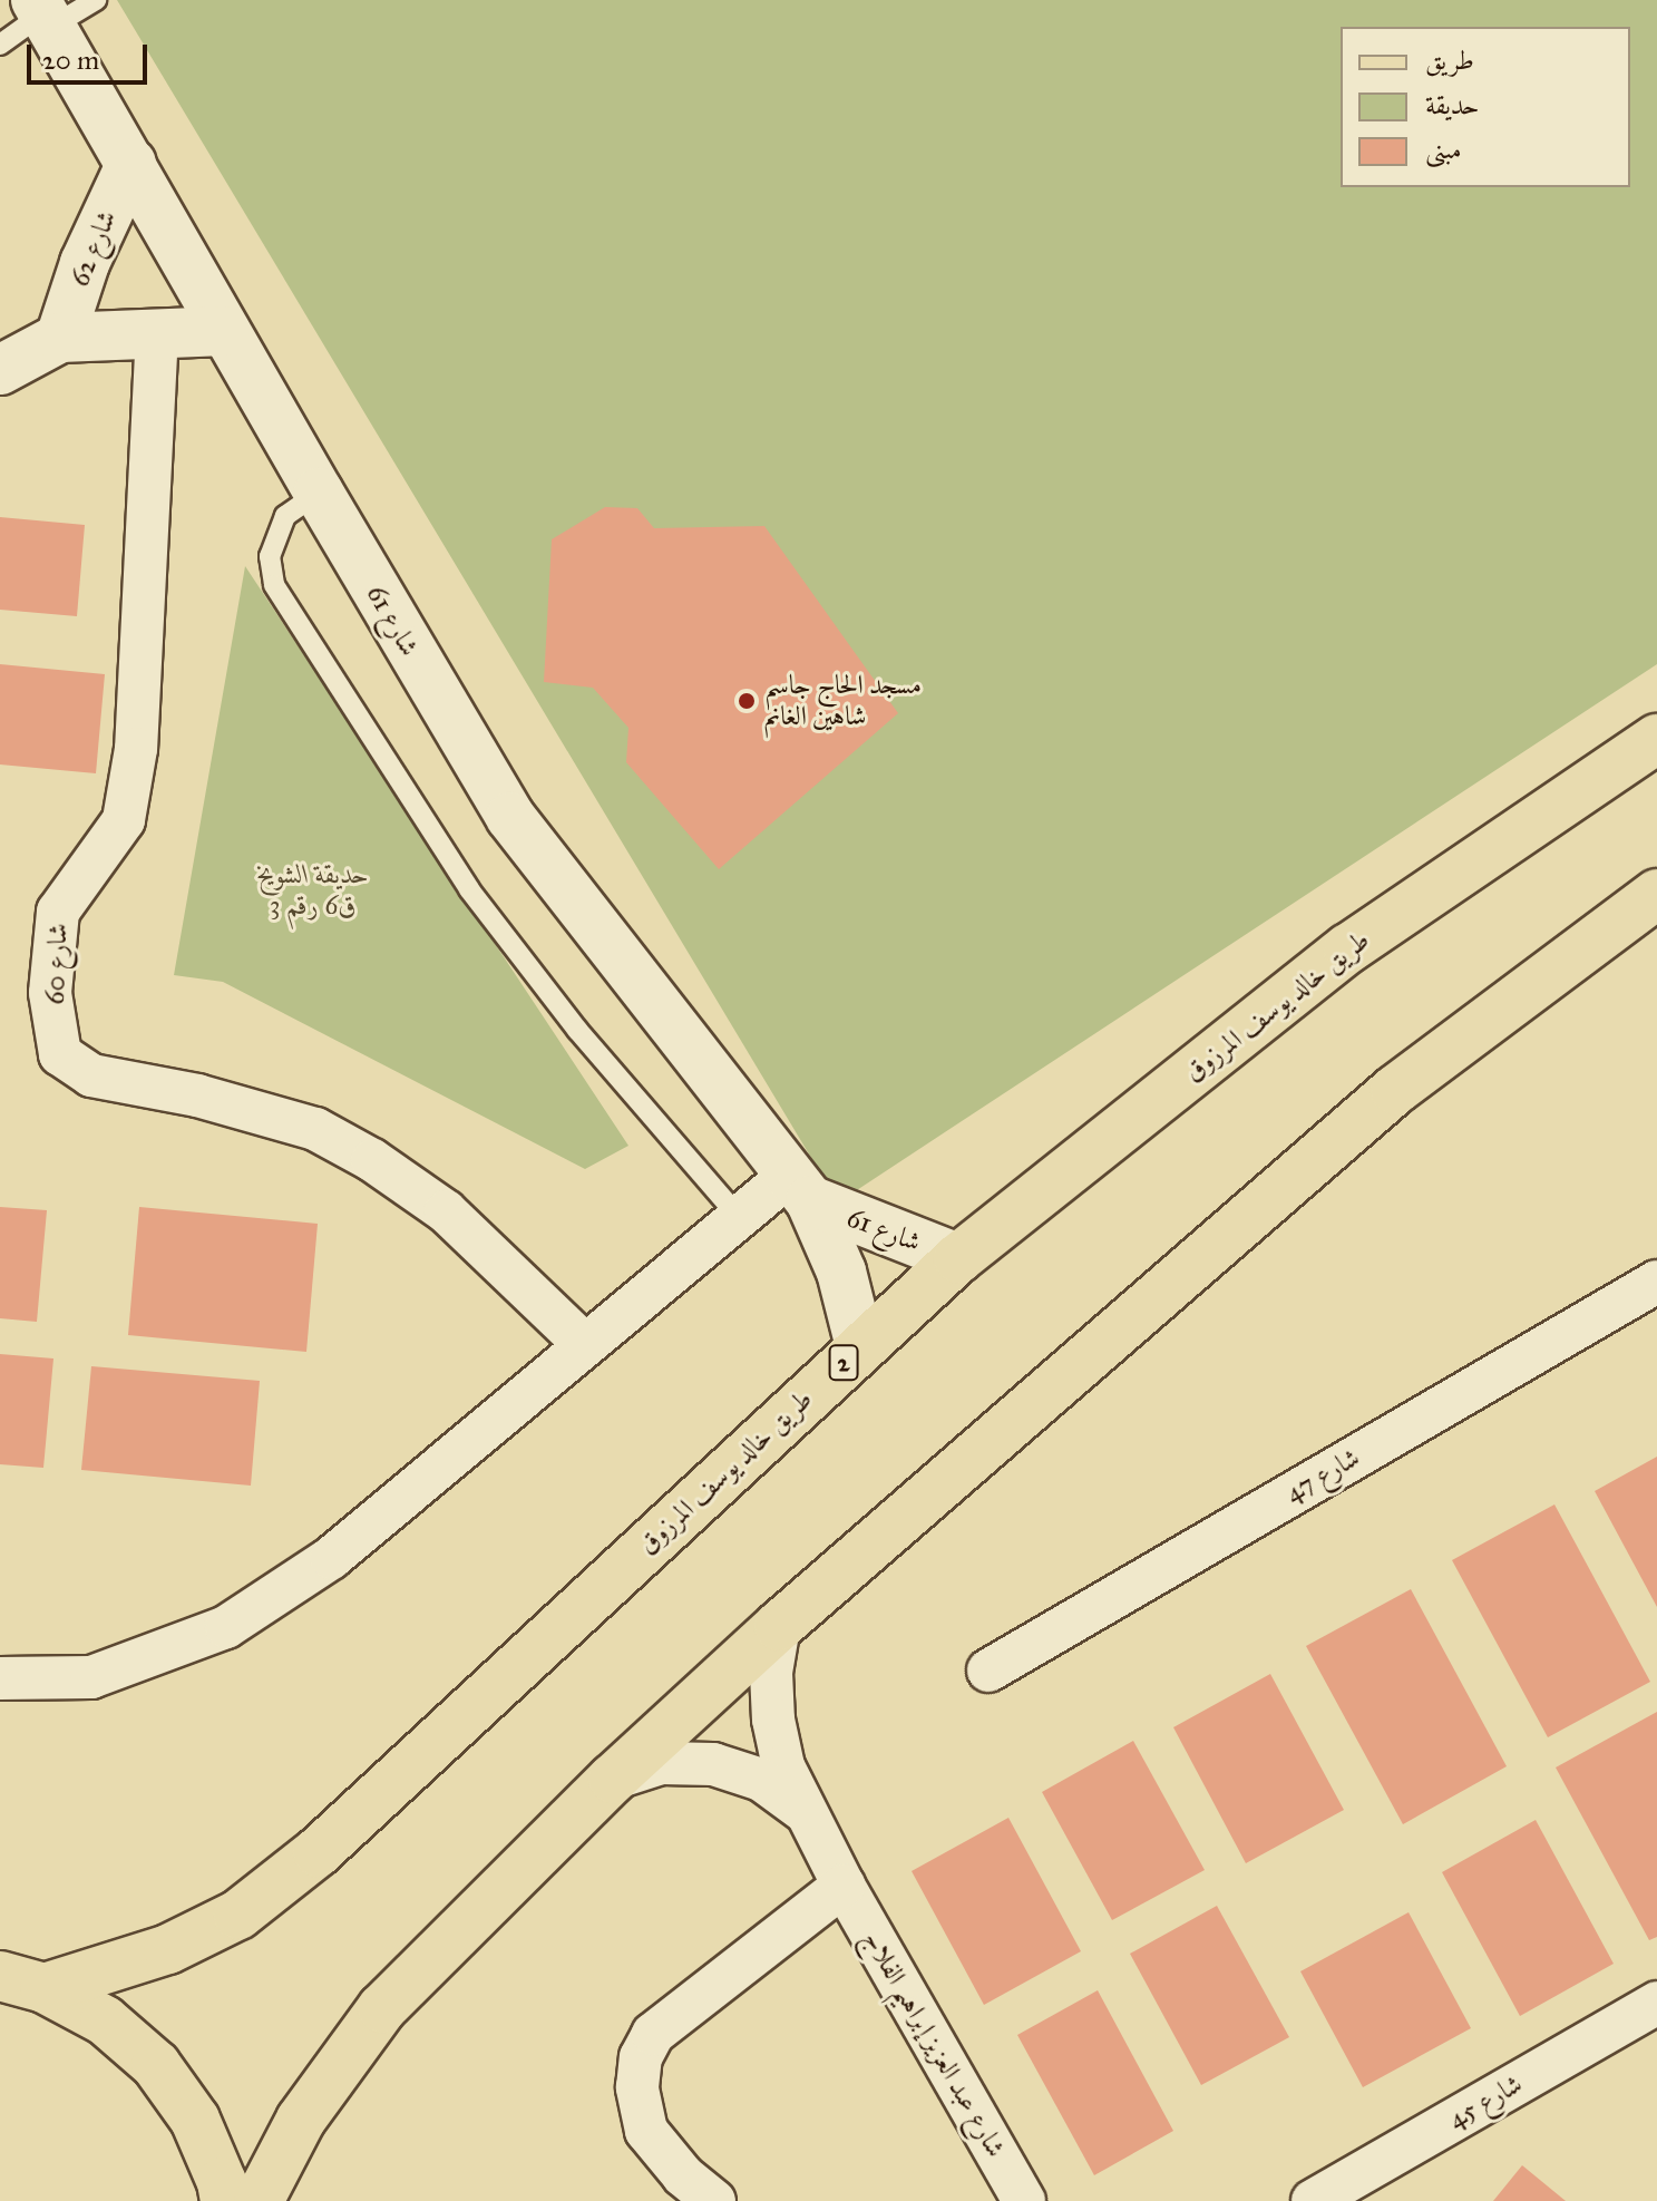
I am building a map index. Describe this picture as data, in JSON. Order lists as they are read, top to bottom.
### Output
{
  "streets": {
    "main road": ["طريق خالد يوسف المرزوق", "2"],
    "street": [
      "شارع 62",
      "شارع 61",
      "شارع 60",
      "شارع 47",
      "شارع عبد العزيز إبراهيم الفلاج",
      "شارع 45"
    ]
  },
  "crossings": [
    ["شارع 62", "شارع 61"],
    ["شارع 61", "طريق خالد يوسف المرزوق"]
  ],
  "parks": ["حديقة الشويخ ق6 رقم 3"],
  "places": ["مسجد الحاج جاسم شاهين الغانم"],
  "legend": ["طريق", "حديقة", "مبنى"],
  "scale_bar": "20 m"
}
